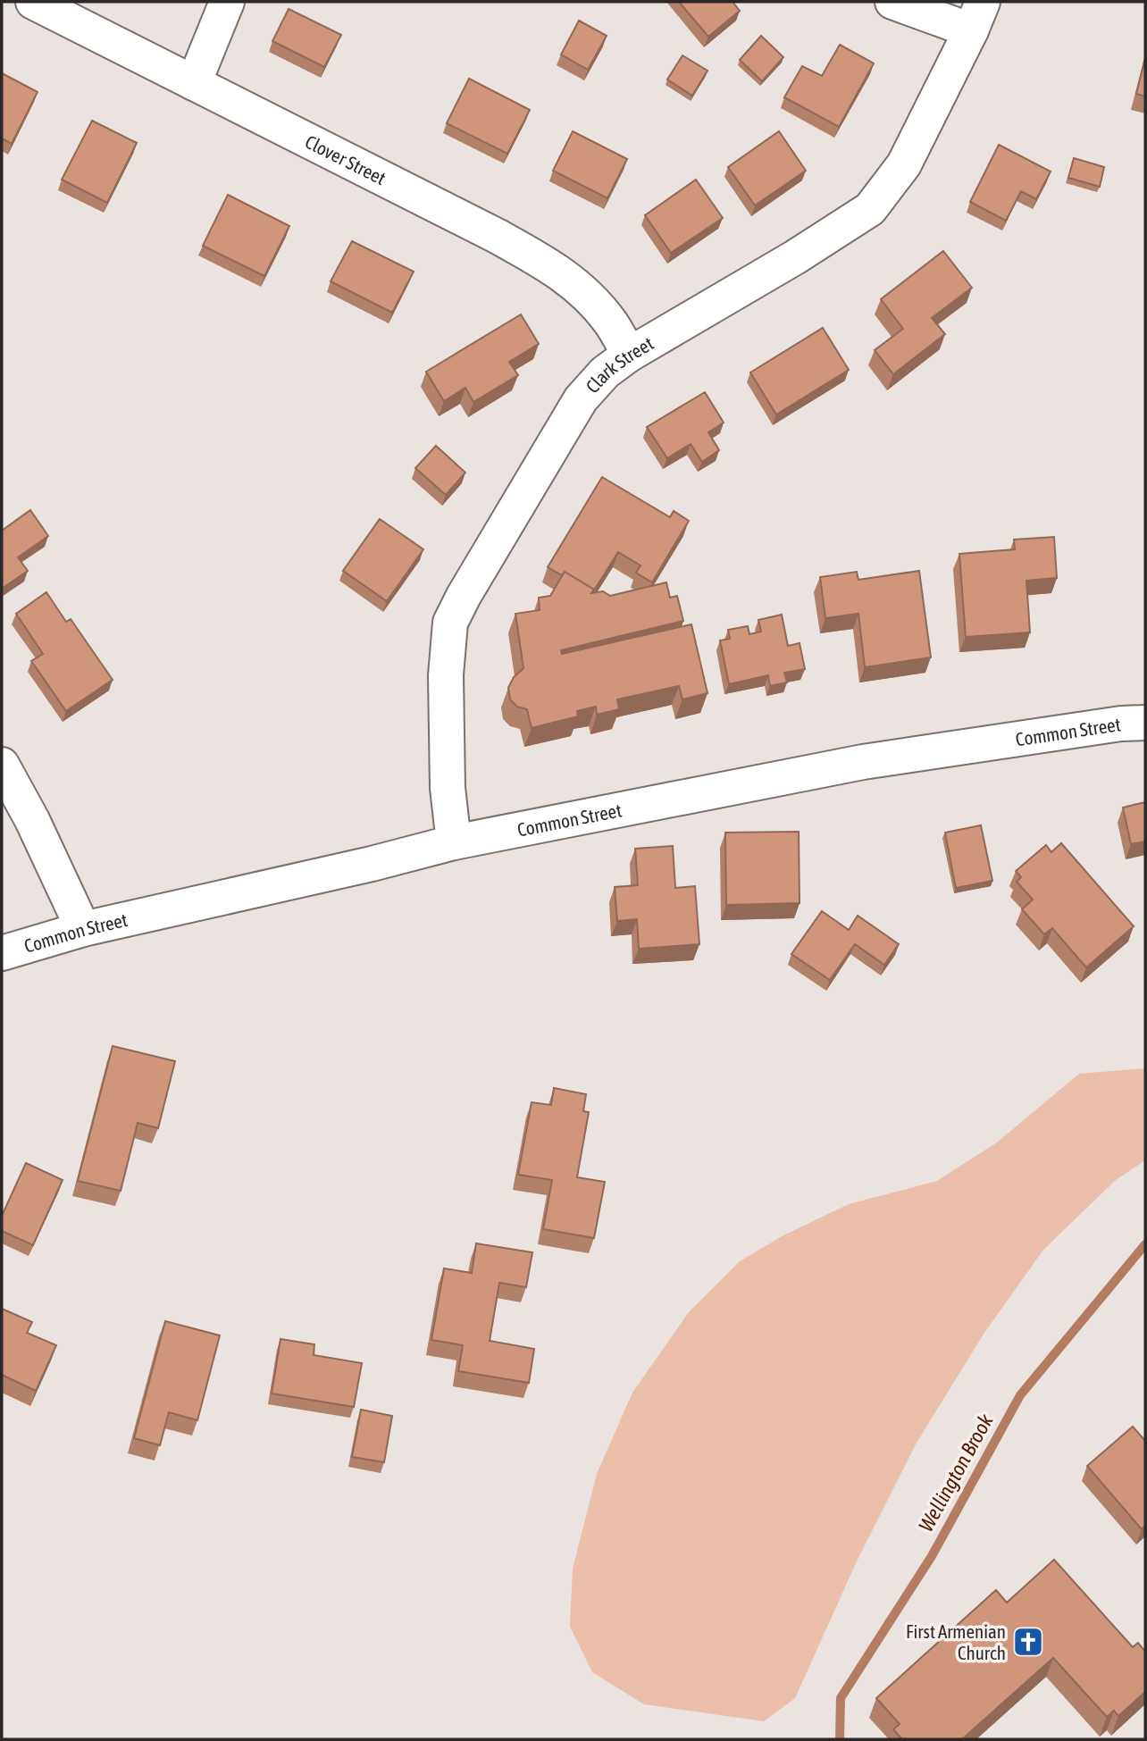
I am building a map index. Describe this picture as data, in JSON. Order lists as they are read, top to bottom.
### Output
{
  "streets": {
    "street": ["Clover Street", "Clark Street", "Common Street"]
  },
  "crossings": [
    ["Clover Street", "Clark Street"],
    ["Clark Street", "Common Street"]
  ],
  "water": ["Wellington Brook"],
  "places": {
    "church": ["First Armenian Church"]
  }
}
